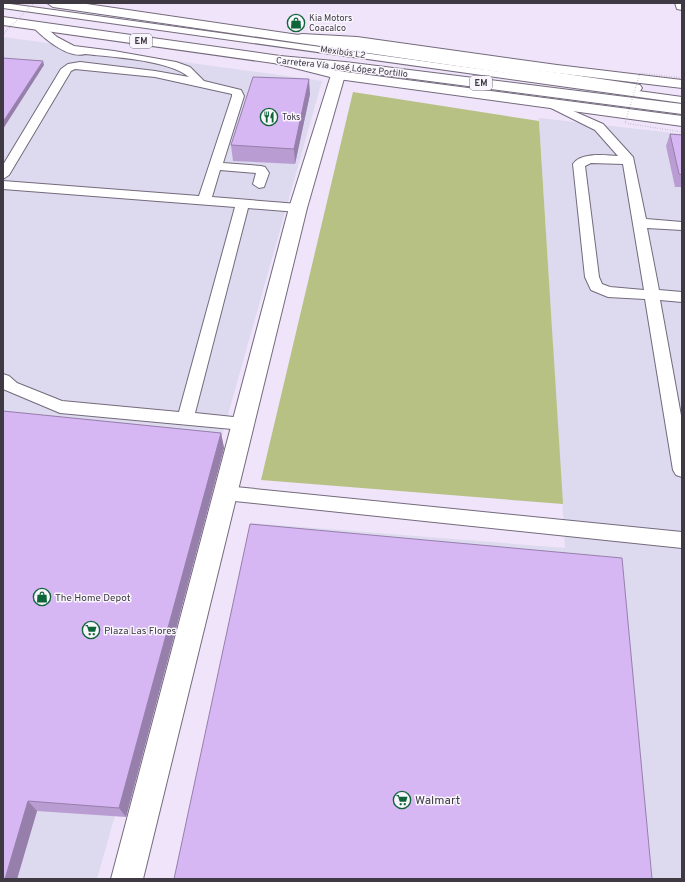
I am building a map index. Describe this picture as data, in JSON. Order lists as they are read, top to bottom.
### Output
{
  "streets": {
    "main road": ["EM", "Carretera Vía José López Portillo"],
    "lane": ["Mexibús L2"]
  },
  "places": {
    "shop": ["Kia Motors Coacalco", "The Home Depot"],
    "restaurant": ["Toks"],
    "supermarket": ["Plaza Las Flores", "Walmart"]
  }
}
